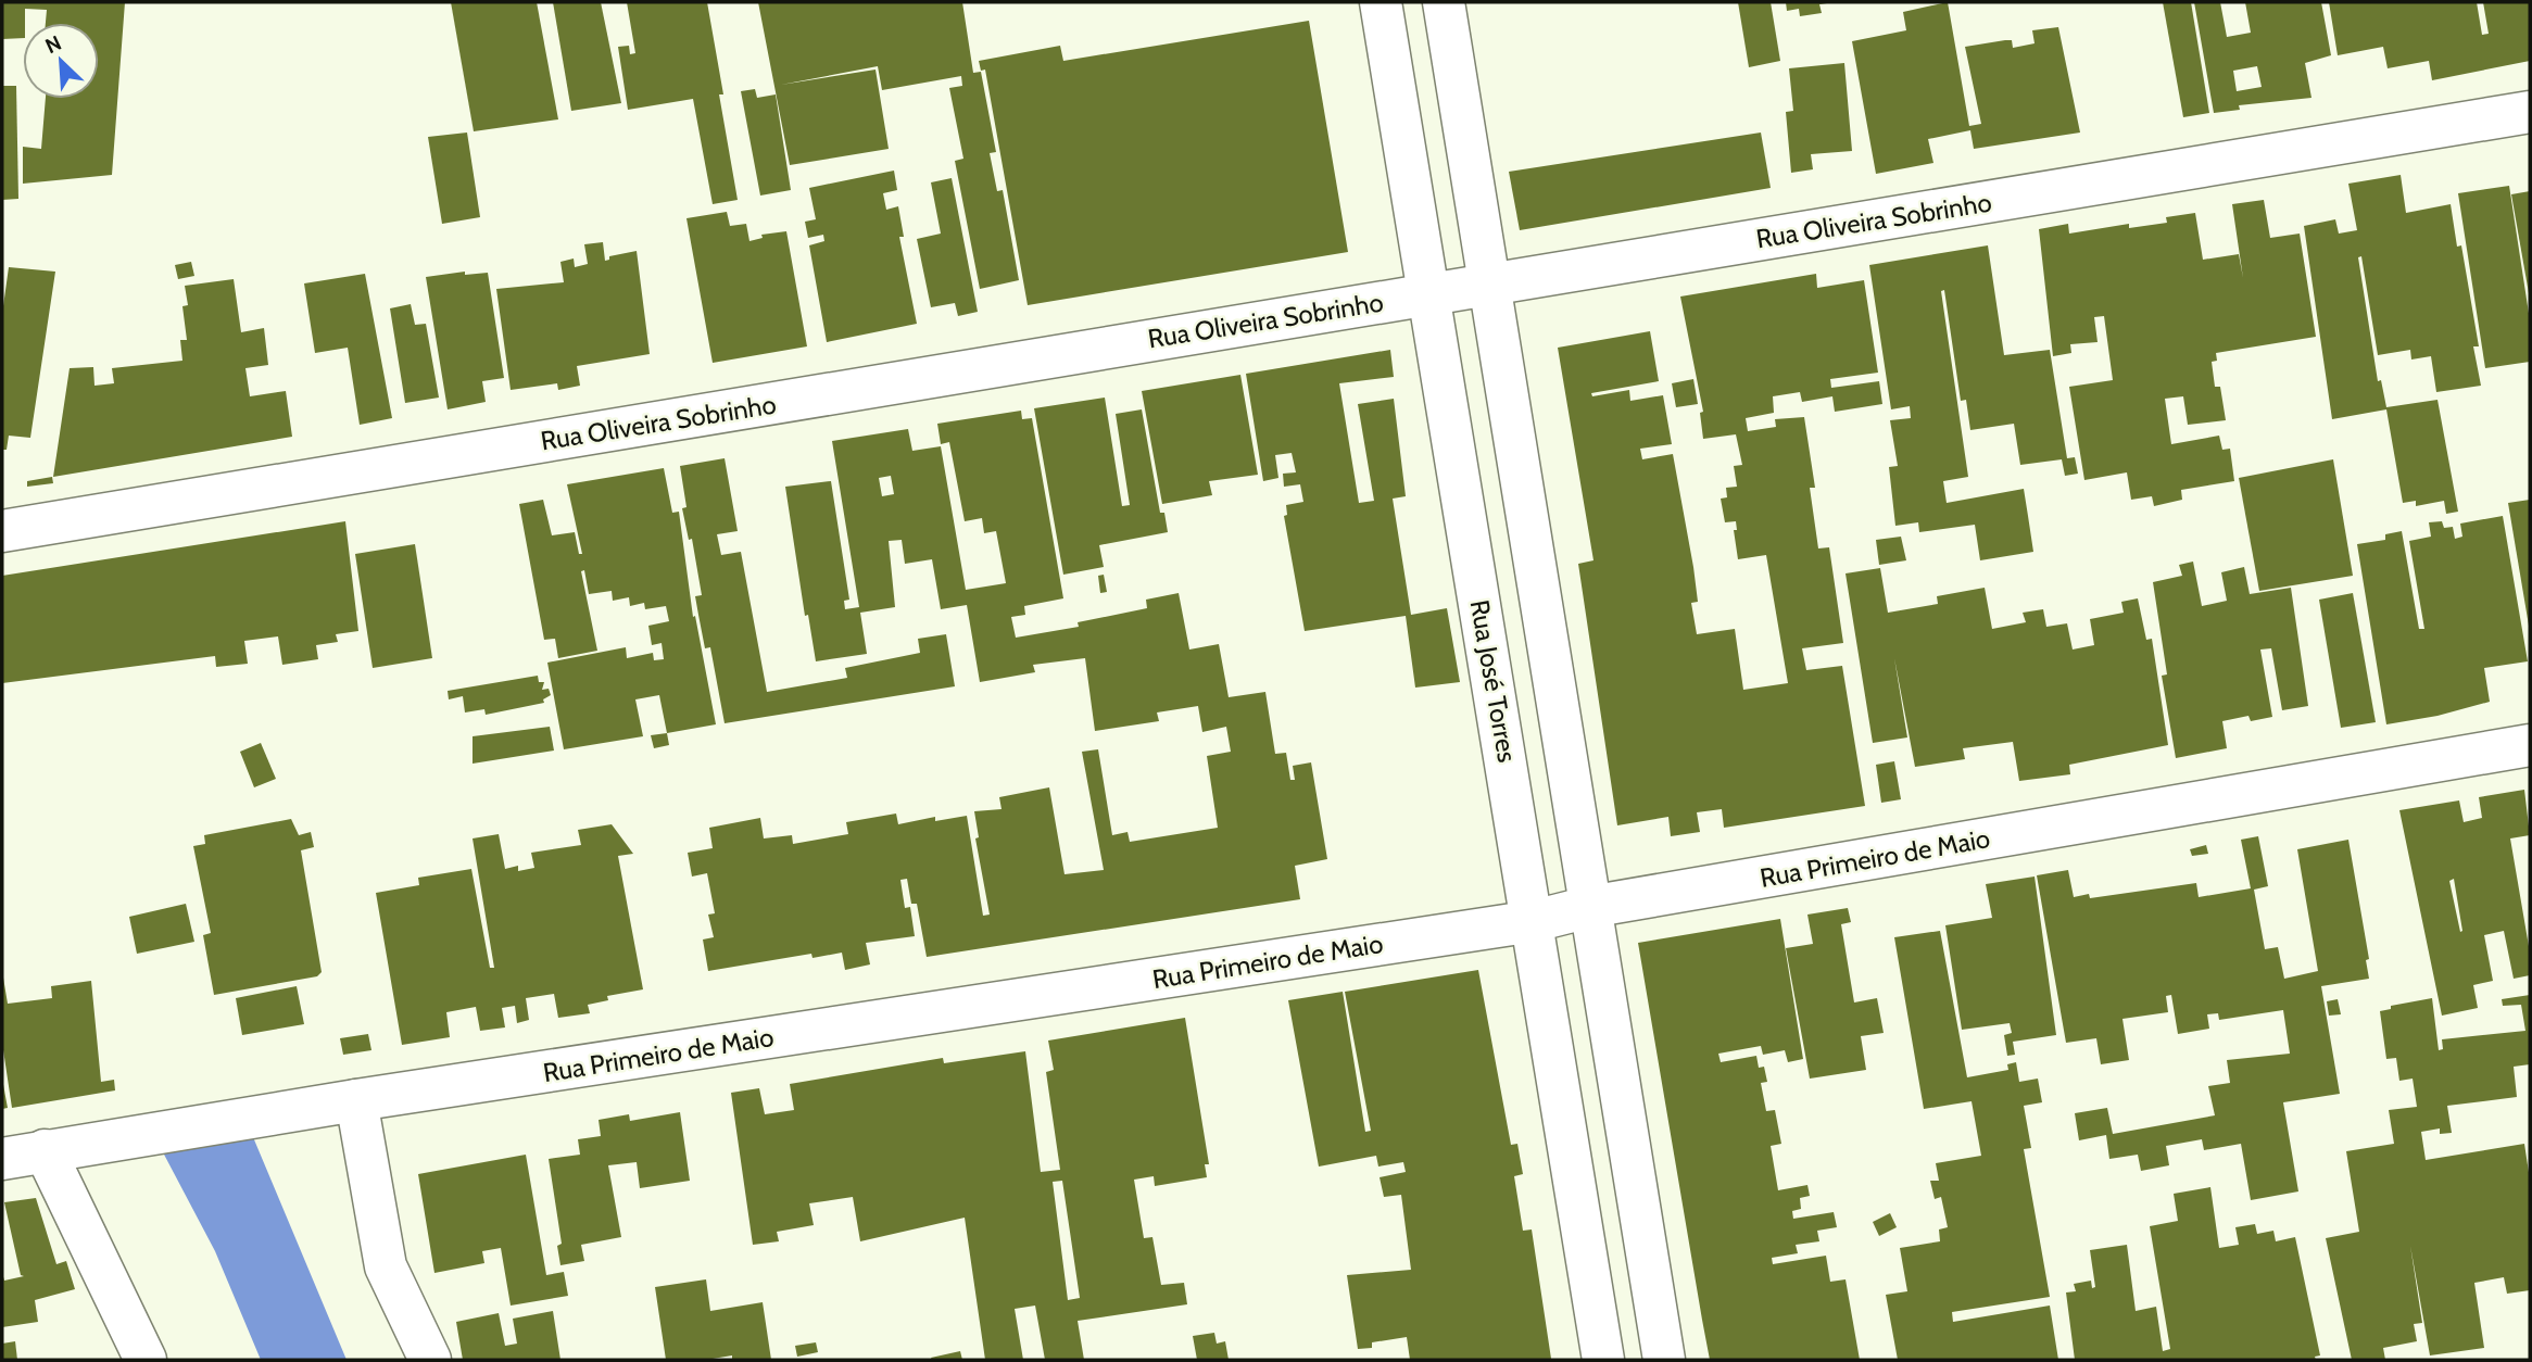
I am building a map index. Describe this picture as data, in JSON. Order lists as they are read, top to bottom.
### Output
{
  "streets": {
    "street": ["Rua Oliveira Sobrinho", "Rua José Torres", "Rua Primeiro de Maio"]
  },
  "crossings": [
    ["Rua Oliveira Sobrinho", "Rua José Torres"],
    ["Rua José Torres", "Rua Primeiro de Maio"]
  ],
  "north": "top left"
}
